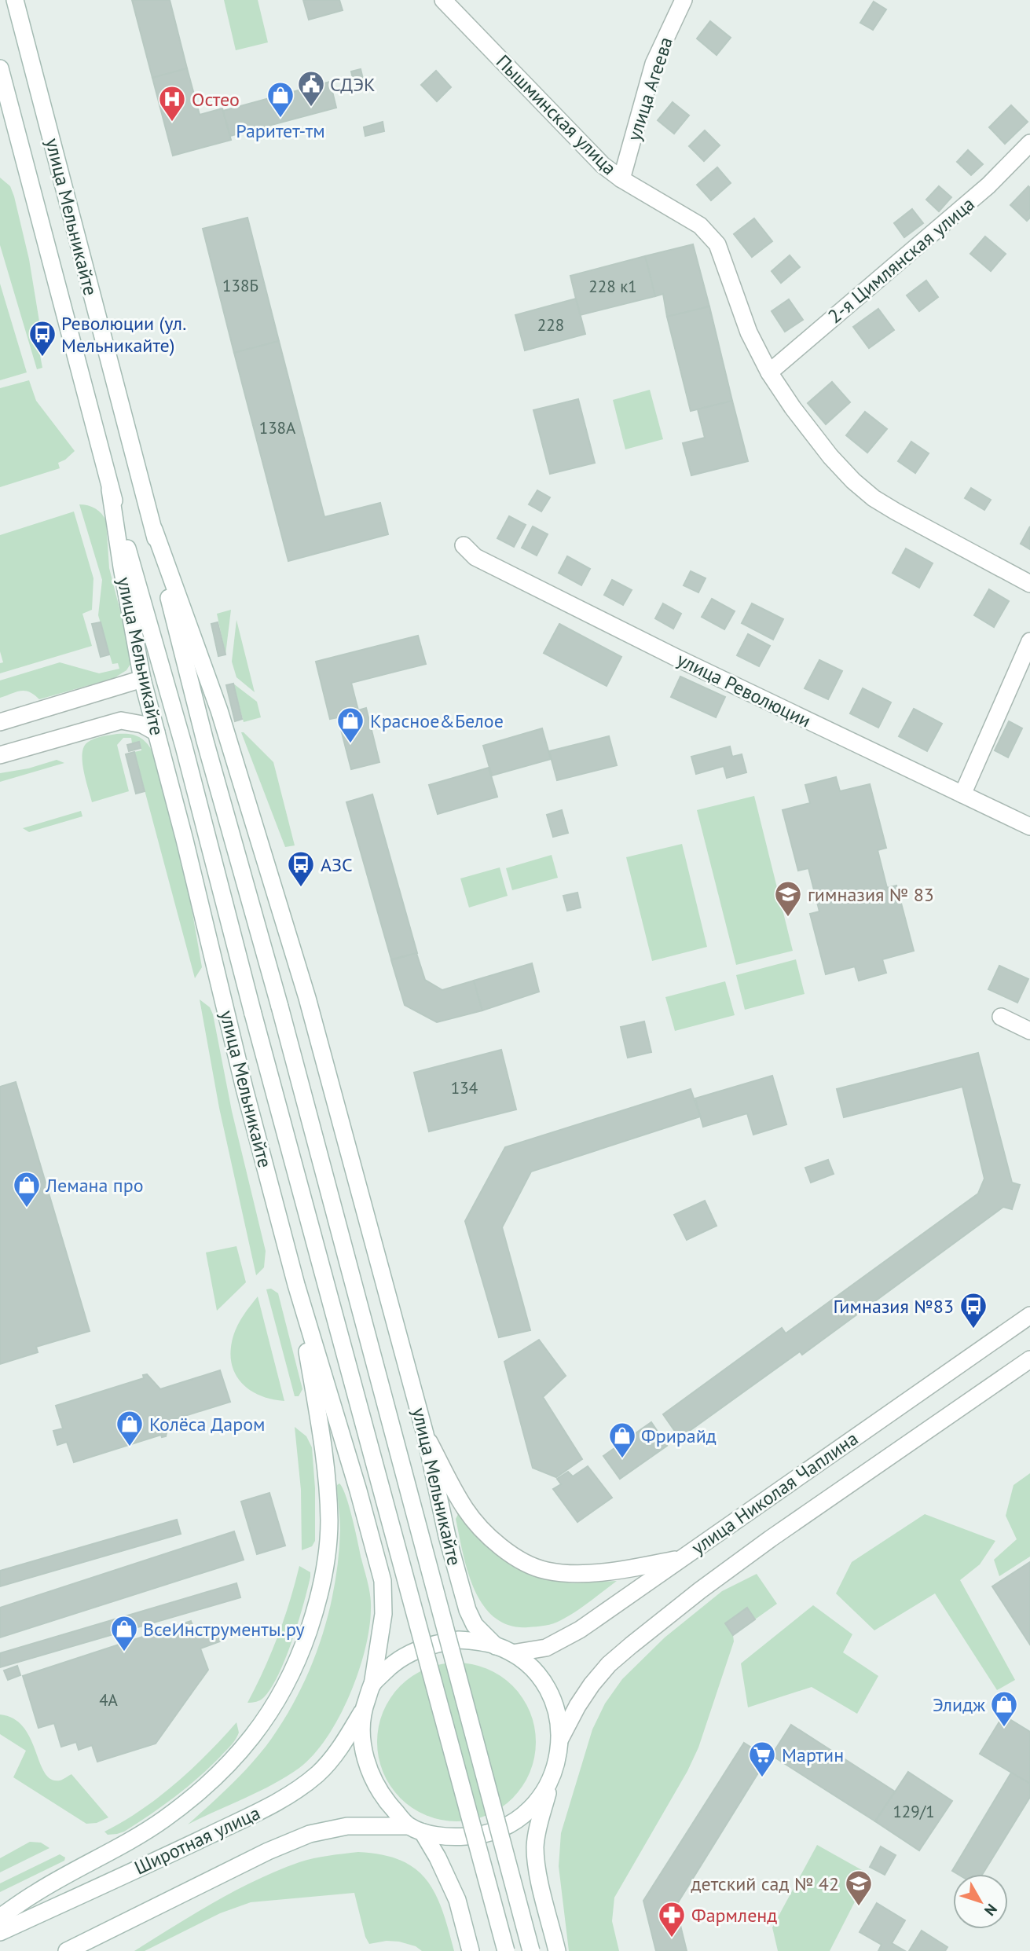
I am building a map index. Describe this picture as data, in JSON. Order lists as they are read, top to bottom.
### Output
{
  "streets": {
    "main road": [
      "улица Агеева",
      "Пышминская улица",
      "улица Мельникайте",
      "2-я Цимлянская улица",
      "улица Революции",
      "улица Николая Чаплина",
      "Широтная улица"
    ]
  },
  "crossings": [
    ["улица Агеева", "Пышминская улица"],
    ["Пышминская улица", "2-я Цимлянская улица"]
  ],
  "places": {
    "public building": ["СДЭК"],
    "shop": [
      "Раритет-тм",
      "Красное&Белое",
      "Лемана про",
      "Колёса Даром",
      "Фрирайд",
      "ВсеИнструменты.ру",
      "Элидж"
    ],
    "hospital": ["Остео"],
    "bus stop": ["Революции (ул. Мельникайте)", "АЗС", "Гимназия №83"],
    "school or university": ["гимназия № 83", "детский сад № 42"],
    "supermarket": ["Мартин"],
    "pharmacy": ["Фармленд"]
  },
  "house_numbers": [
    "138Б",
    "228 к1",
    "228",
    "138А",
    "134",
    "4А",
    "129/1"
  ],
  "north": "bottom right"
}
